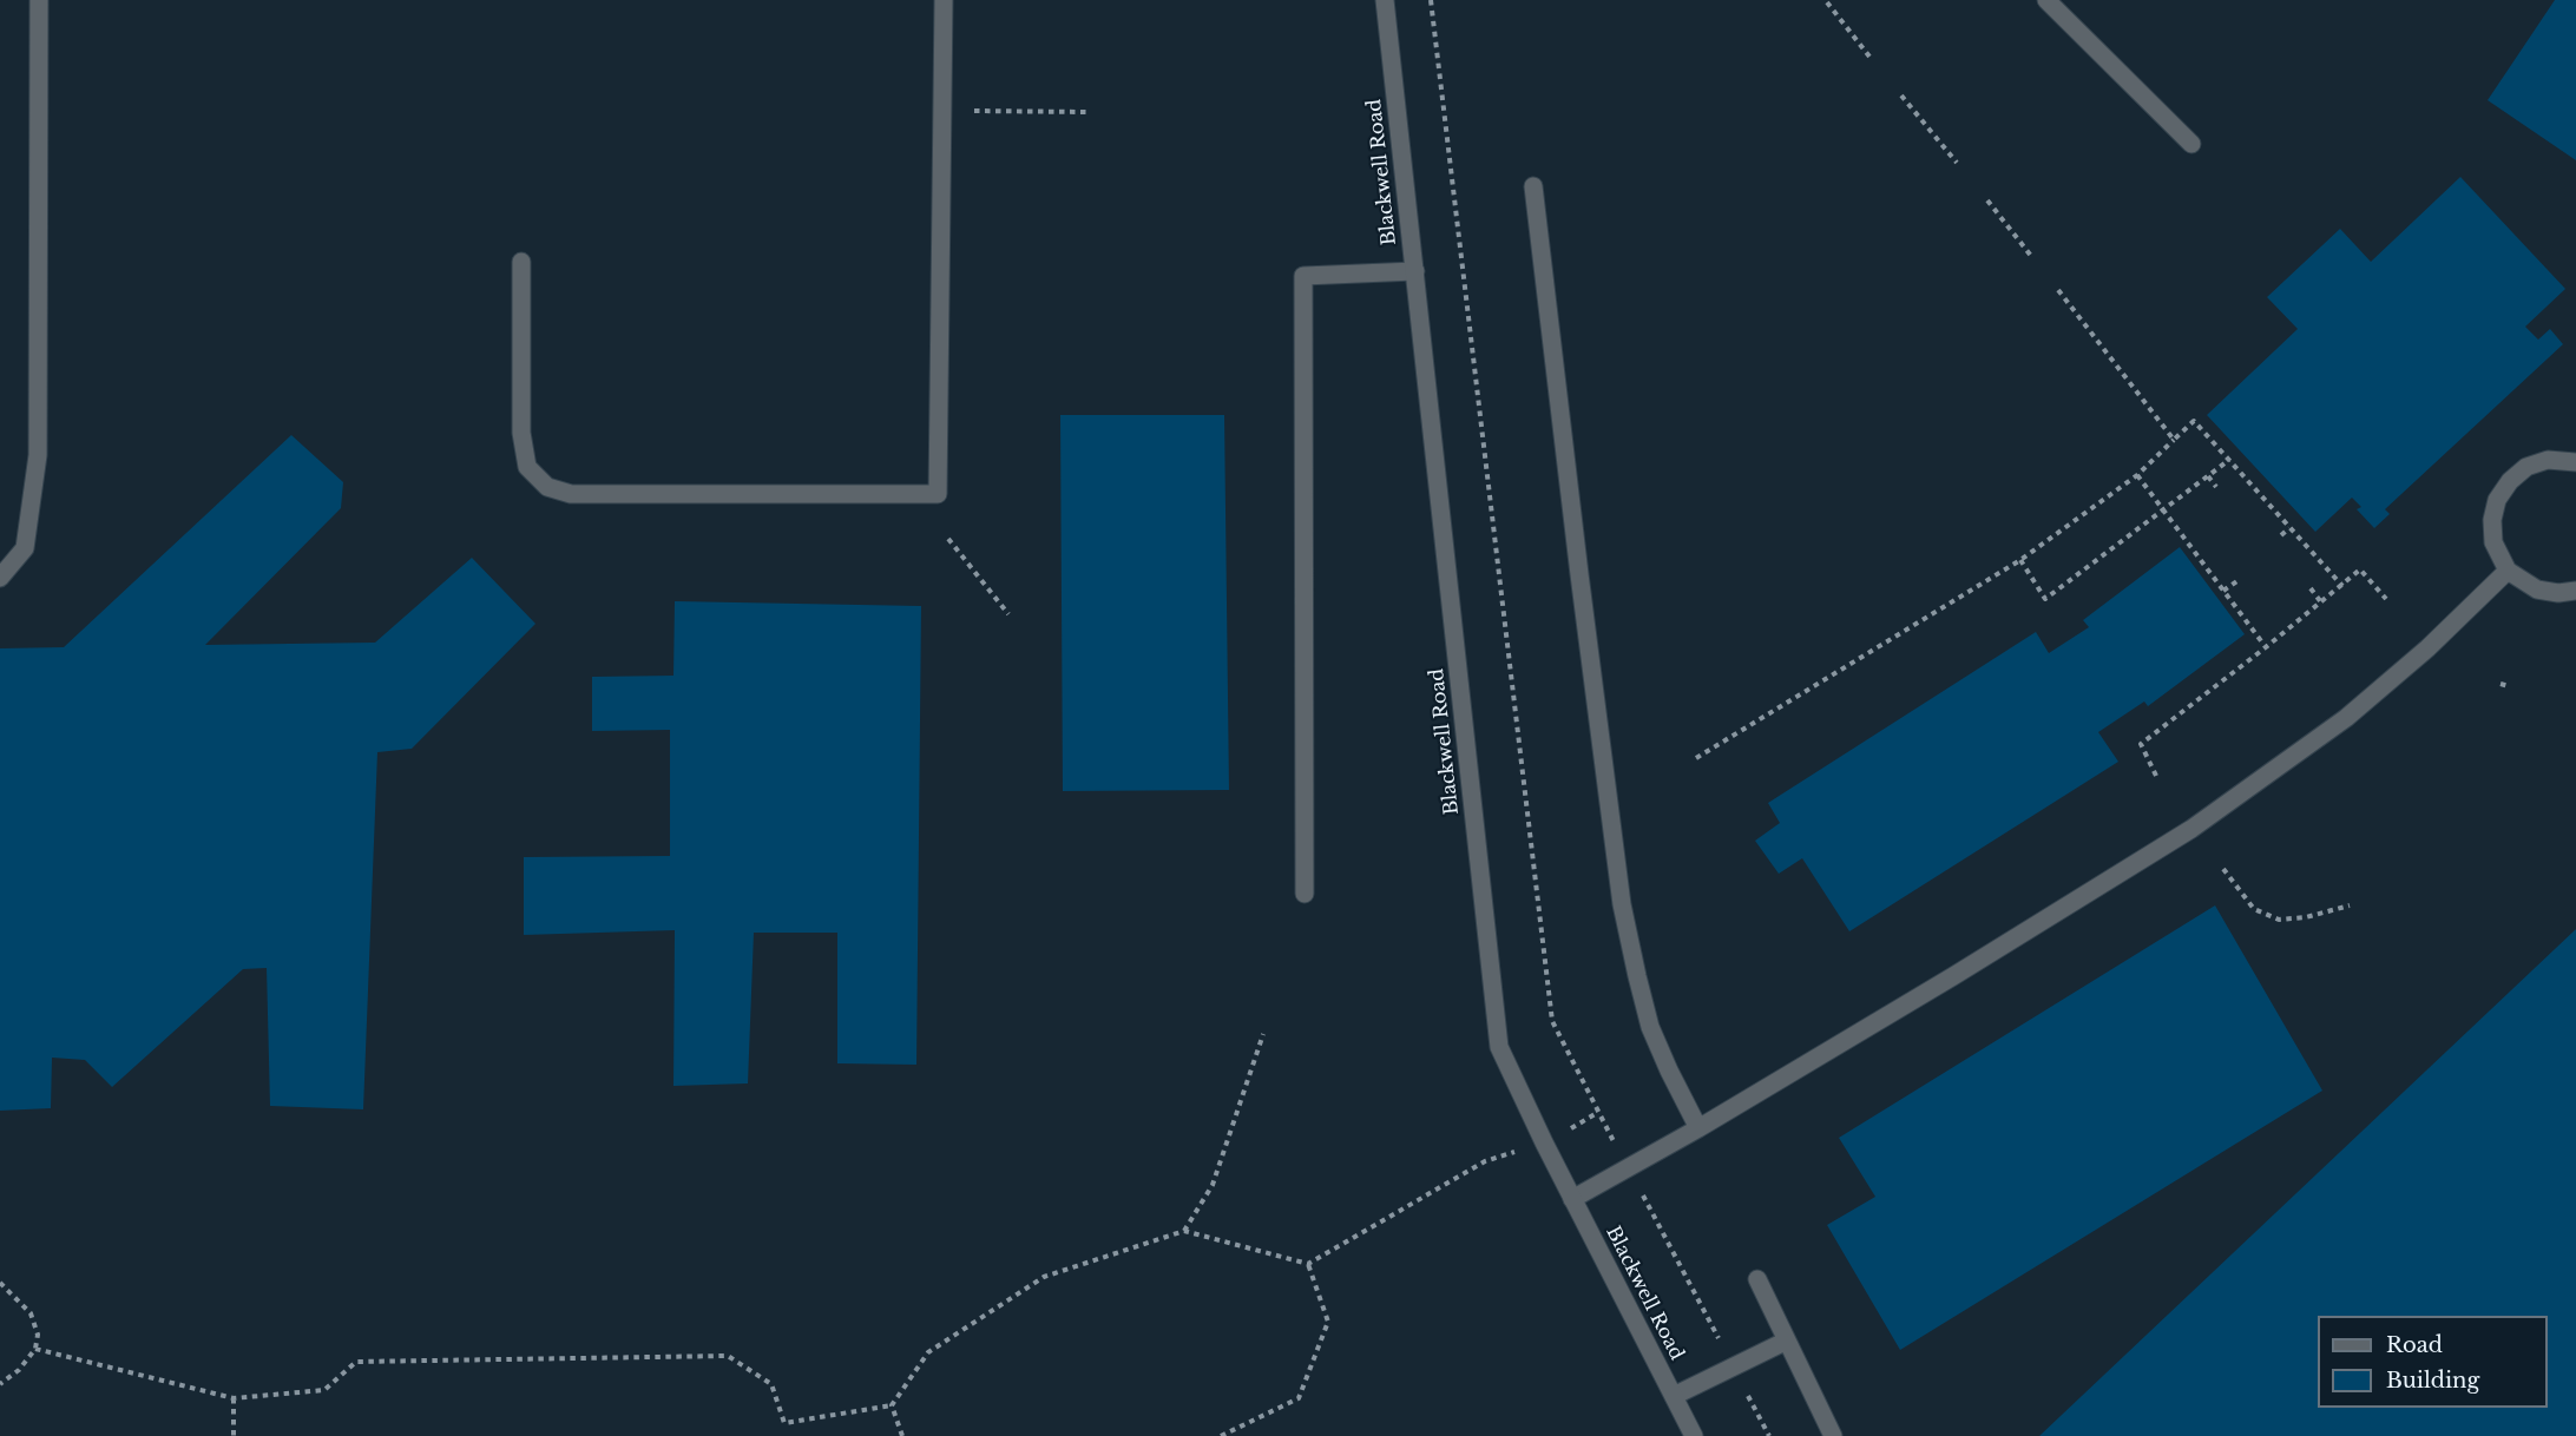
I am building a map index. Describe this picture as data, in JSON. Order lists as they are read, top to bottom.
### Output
{
  "streets": {
    "street": ["Blackwell Road"]
  },
  "legend": ["Road", "Building"]
}
